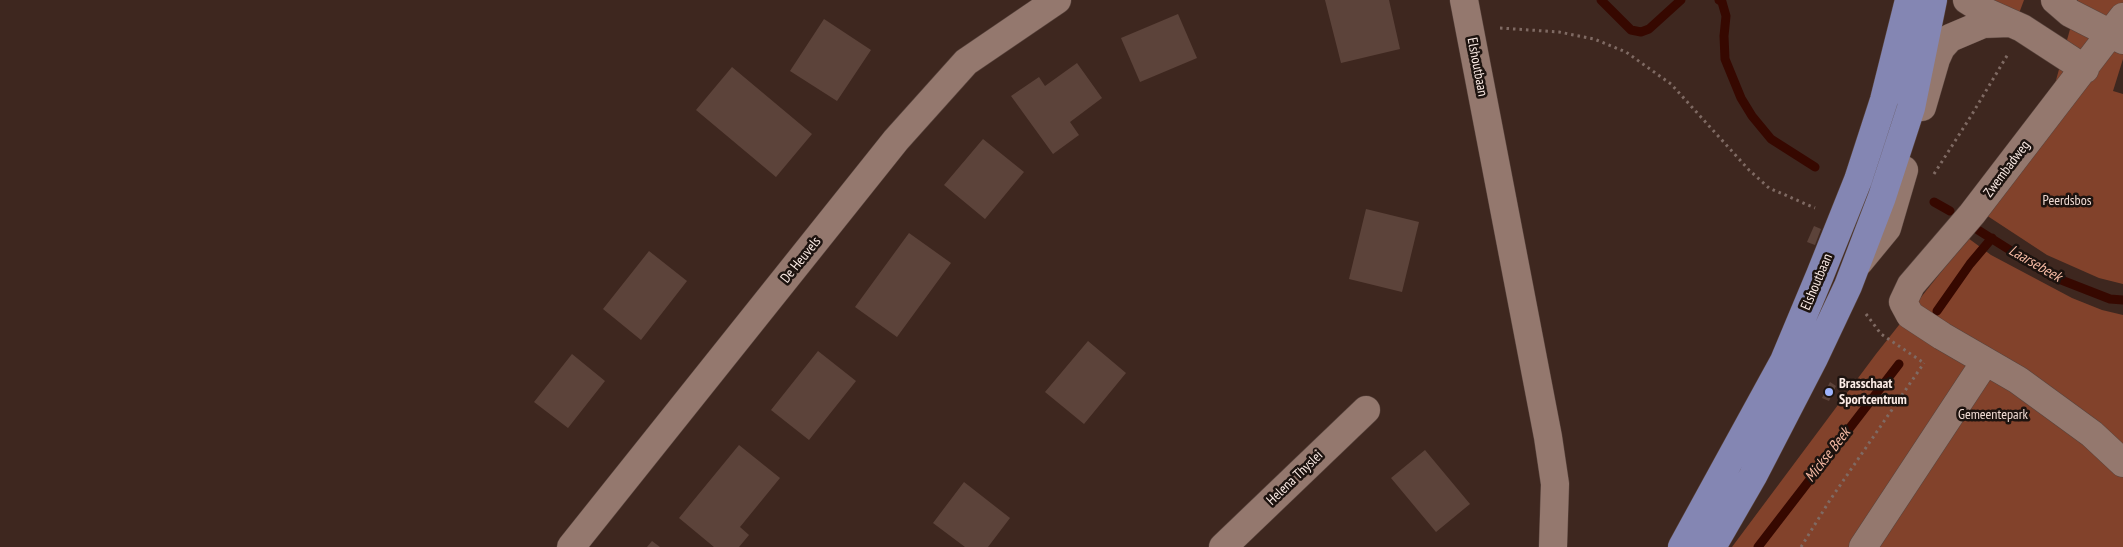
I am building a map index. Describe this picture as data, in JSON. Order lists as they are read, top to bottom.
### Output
{
  "streets": {
    "main road": ["Elshoutbaan"],
    "street": ["Zwembadweg", "De Heuvels", "Helena Thyslei"]
  },
  "water": ["Laarsebeek", "Mickse Beek"],
  "parks": ["Peerdsbos", "Gemeentepark"],
  "places": ["Brasschaat Sportcentrum"]
}
